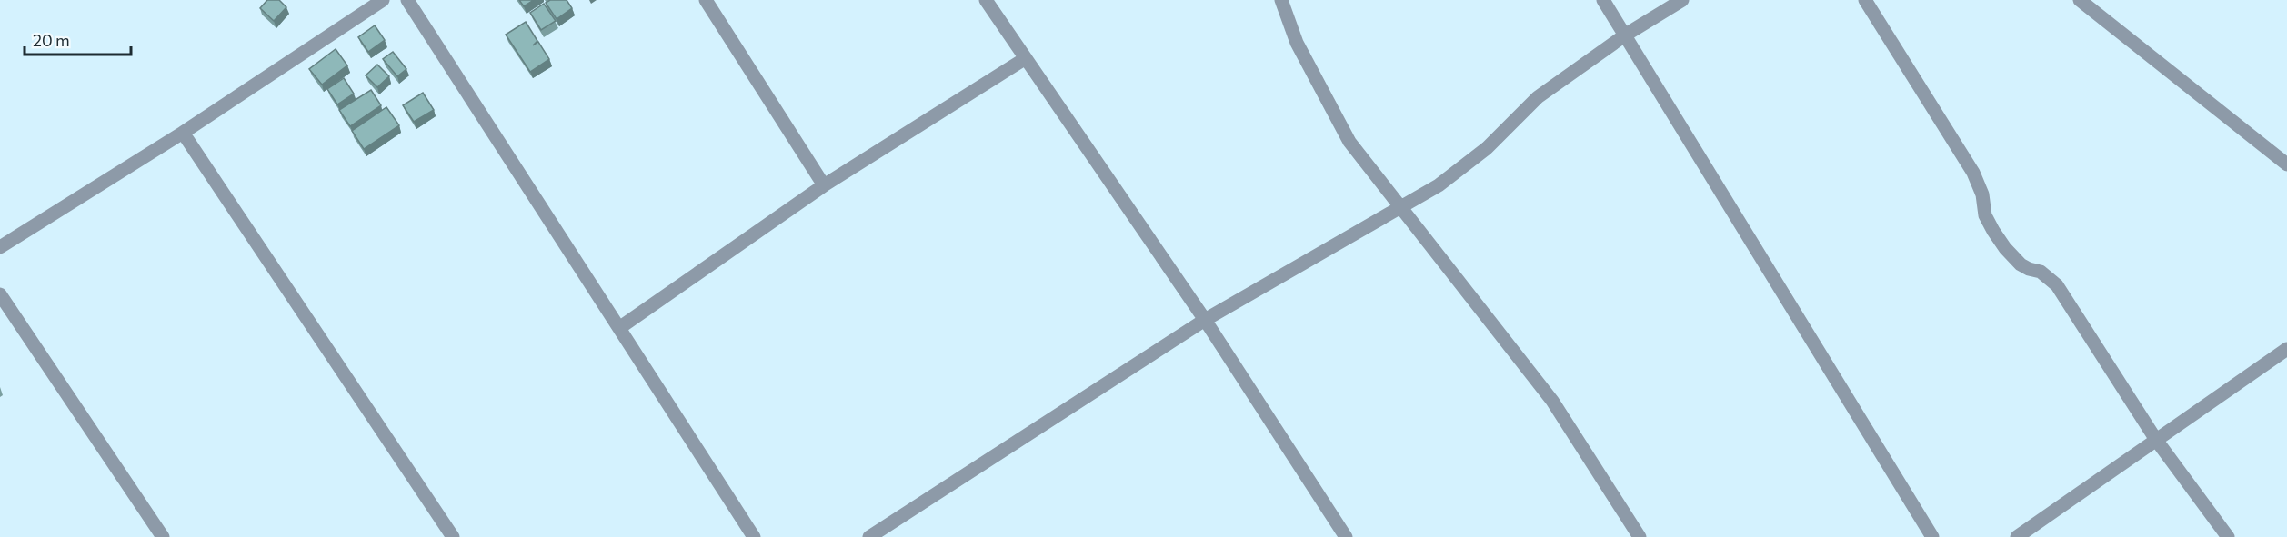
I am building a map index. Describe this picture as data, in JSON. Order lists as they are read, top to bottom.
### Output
{
  "scale_bar": "20 m"
}
